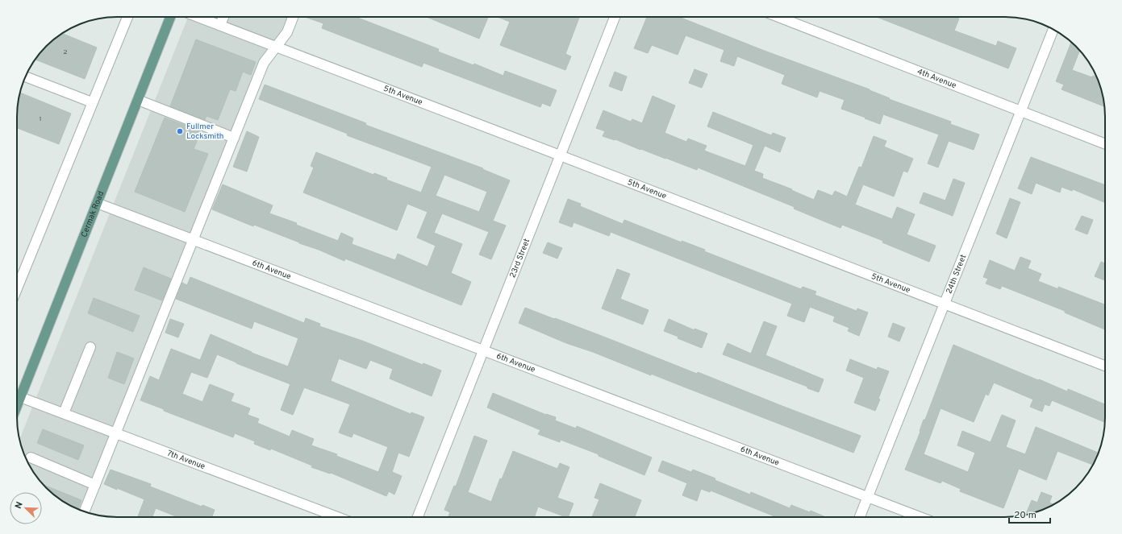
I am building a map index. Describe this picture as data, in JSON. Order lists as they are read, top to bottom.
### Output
{
  "streets": {
    "main road": ["Cermak Road"],
    "street": [
      "4th Avenue",
      "5th Avenue",
      "23rd Street",
      "6th Avenue",
      "24th Street",
      "7th Avenue"
    ]
  },
  "crossings": [
    ["4th Avenue", "24th Street"],
    ["5th Avenue", "23rd Street"],
    ["5th Avenue", "24th Street"],
    ["Cermak Road", "6th Avenue"],
    ["Cermak Road", "7th Avenue"],
    ["23rd Street", "6th Avenue"],
    ["6th Avenue", "24th Street"]
  ],
  "places": ["Fullmer Locksmith"],
  "house_numbers": ["2", "1"],
  "scale_bar": "20 m",
  "north": "top left"
}
